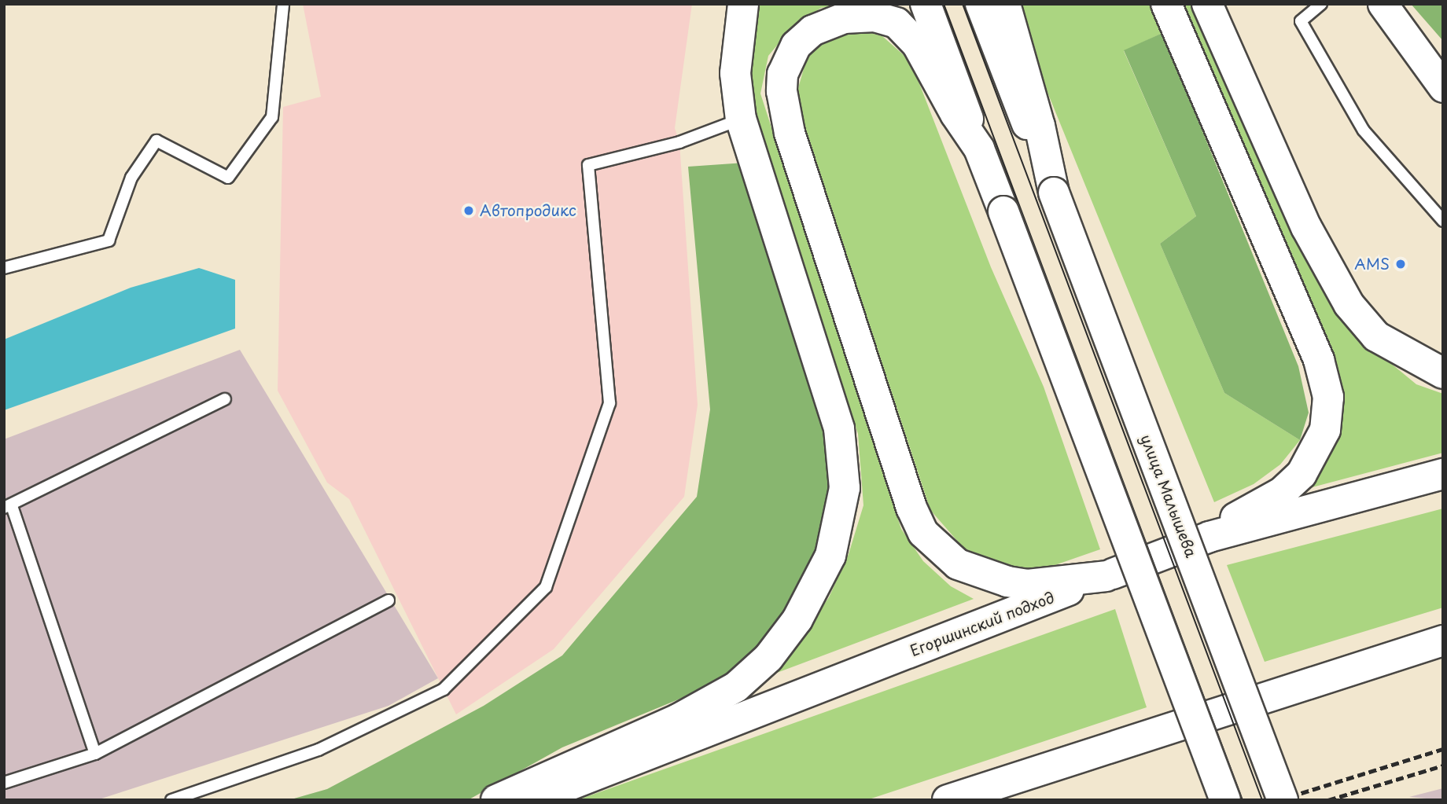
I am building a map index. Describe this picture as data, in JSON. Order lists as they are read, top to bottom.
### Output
{
  "streets": {
    "main road": ["улица Малышева", "Егоршинский подход"]
  },
  "places": ["Автопродикс", "AMS"]
}
